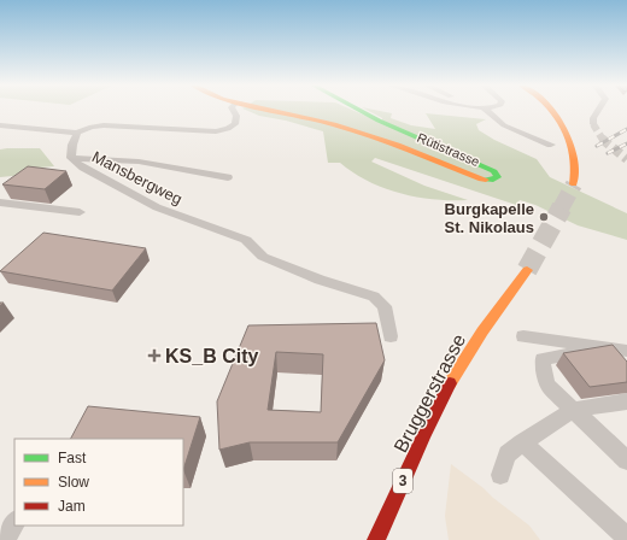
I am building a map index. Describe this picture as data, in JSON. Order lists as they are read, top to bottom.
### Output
{
  "streets": {
    "street": [
      "Rütistrasse",
      "Mansbergweg",
      "Bruggerstrasse",
      "3"
    ]
  },
  "places": {
    "other": ["Burgkapelle St. Nikolaus"],
    "health": ["KS_B City"]
  },
  "legend": ["Fast", "Slow", "Jam"]
}
